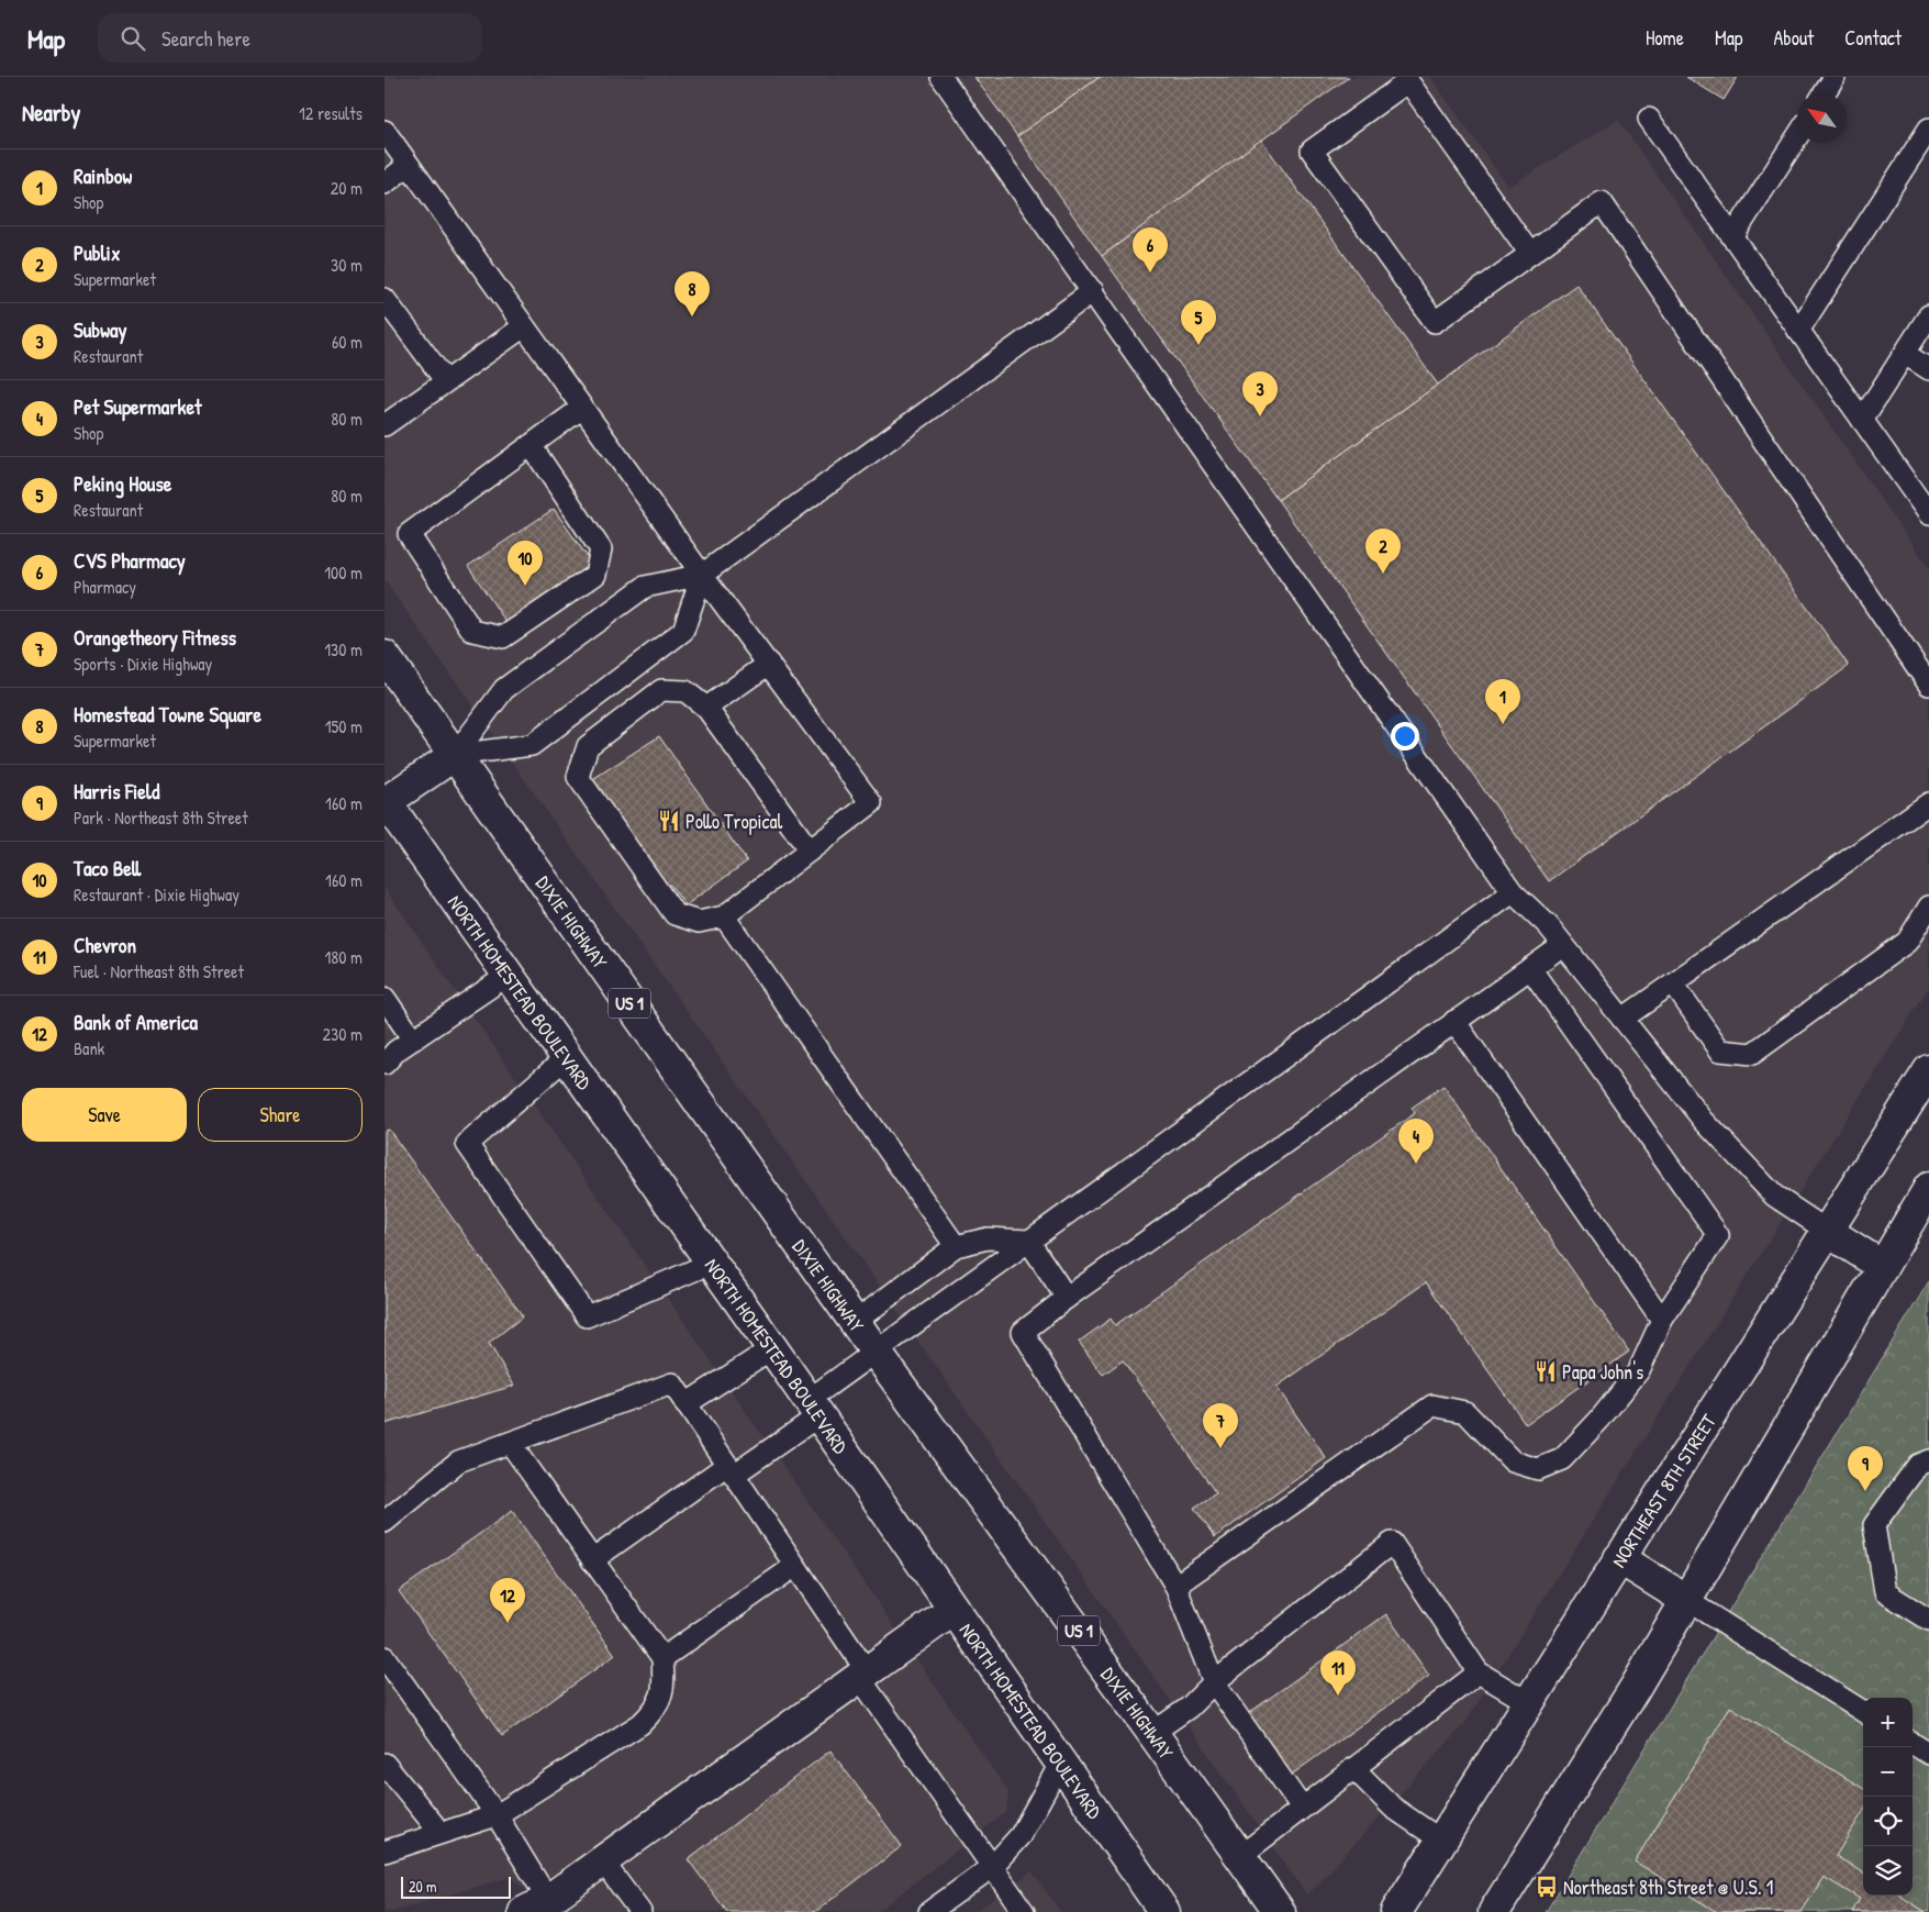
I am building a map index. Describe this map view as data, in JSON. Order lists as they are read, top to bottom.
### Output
{
  "streets": {
    "main road": [
      "DIXIE HIGHWAY",
      "NORTH HOMESTEAD BOULEVARD",
      "US 1",
      "NORTHEAST 8TH STREET"
    ]
  },
  "places": {
    "restaurant": ["Pollo Tropical", "Papa John's"],
    "bus stop": ["Northeast 8th Street @ U.S. 1"]
  },
  "scale_bar": "20 m",
  "north": "top left",
  "page": {
    "header": "Map",
    "search": "Search here",
    "nav": [
      "Home",
      "Map",
      "About",
      "Contact"
    ],
    "heading": ["Nearby", "12 results"],
    "list": [
      {
        "mark": "1",
        "name": "Rainbow",
        "note": "Shop",
        "value": "20 m"
      },
      {
        "mark": "2",
        "name": "Publix",
        "note": "Supermarket",
        "value": "30 m"
      },
      {
        "mark": "3",
        "name": "Subway",
        "note": "Restaurant",
        "value": "60 m"
      },
      {
        "mark": "4",
        "name": "Pet Supermarket",
        "note": "Shop",
        "value": "80 m"
      },
      {
        "mark": "5",
        "name": "Peking House",
        "note": "Restaurant",
        "value": "80 m"
      },
      {
        "mark": "6",
        "name": "CVS Pharmacy",
        "note": "Pharmacy",
        "value": "100 m"
      },
      {
        "mark": "7",
        "name": "Orangetheory Fitness",
        "note": "Sports · Dixie Highway",
        "value": "130 m"
      },
      {
        "mark": "8",
        "name": "Homestead Towne Square",
        "note": "Supermarket",
        "value": "150 m"
      },
      {
        "mark": "9",
        "name": "Harris Field",
        "note": "Park · Northeast 8th Street",
        "value": "160 m"
      },
      {
        "mark": "10",
        "name": "Taco Bell",
        "note": "Restaurant · Dixie Highway",
        "value": "160 m"
      },
      {
        "mark": "11",
        "name": "Chevron",
        "note": "Fuel · Northeast 8th Street",
        "value": "180 m"
      },
      {
        "mark": "12",
        "name": "Bank of America",
        "note": "Bank",
        "value": "230 m"
      }
    ],
    "pins": [
      "6",
      "8",
      "5",
      "3",
      "2",
      "10",
      "1",
      "4",
      "7",
      "9",
      "12",
      "11"
    ],
    "buttons": ["Save", "Share"],
    "map_buttons": ["+", "−"],
    "scale": "20 m"
  }
}
